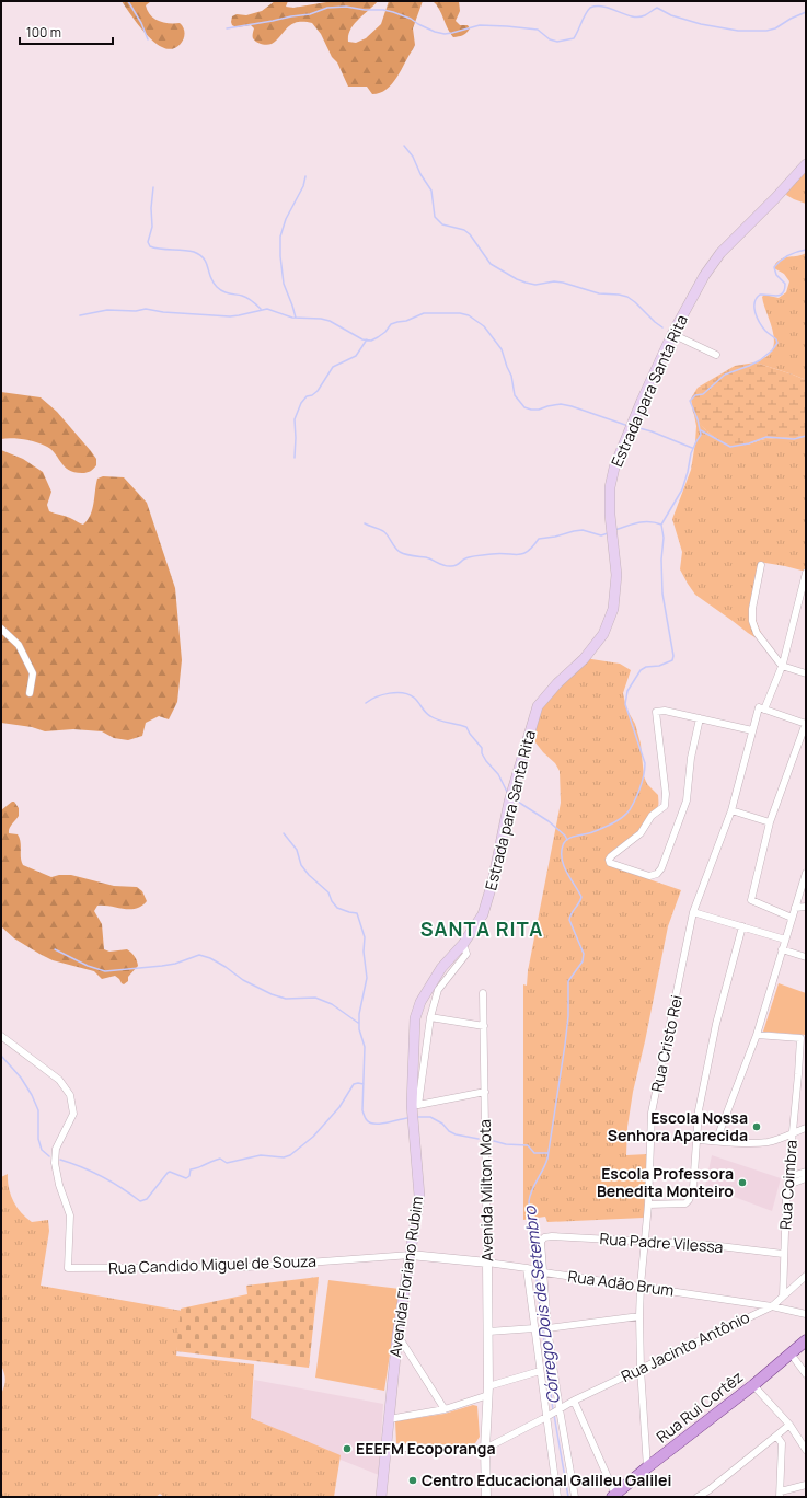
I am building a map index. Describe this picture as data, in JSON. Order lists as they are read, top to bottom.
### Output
{
  "streets": {
    "main road": ["Estrada para Santa Rita", "Avenida Floriano Rubim", "Rua Rui Cortêz"],
    "street": [
      "Rua Cristo Rei",
      "Rua Coimbra",
      "Avenida Milton Mota",
      "Rua Padre Vilessa",
      "Rua Candido Miguel de Souza",
      "Rua Adão Brum",
      "Rua Jacinto Antônio"
    ]
  },
  "crossings": [
    ["Estrada para Santa Rita", "Avenida Floriano Rubim"],
    ["Rua Cristo Rei", "Rua Padre Vilessa"],
    ["Rua Cristo Rei", "Rua Adão Brum"],
    ["Rua Cristo Rei", "Rua Jacinto Antônio"],
    ["Rua Cristo Rei", "Rua Rui Cortêz"],
    ["Rua Coimbra", "Rua Padre Vilessa"],
    ["Rua Coimbra", "Rua Jacinto Antônio"],
    ["Avenida Milton Mota", "Rua Adão Brum"],
    ["Avenida Milton Mota", "Rua Jacinto Antônio"],
    ["Rua Padre Vilessa", "Rua Adão Brum"],
    ["Rua Candido Miguel de Souza", "Avenida Floriano Rubim"],
    ["Rua Candido Miguel de Souza", "Rua Adão Brum"],
    ["Avenida Floriano Rubim", "Rua Adão Brum"],
    ["Rua Adão Brum", "Rua Jacinto Antônio"]
  ],
  "districts": ["SANTA RITA"],
  "water": ["Córrego Dois de Setembro"],
  "places": [
    "Escola Nossa Senhora Aparecida",
    "Escola Professora Benedita Monteiro",
    "EEEFM Ecoporanga",
    "Centro Educacional Galileu Galilei"
  ],
  "scale_bar": "100 m"
}
